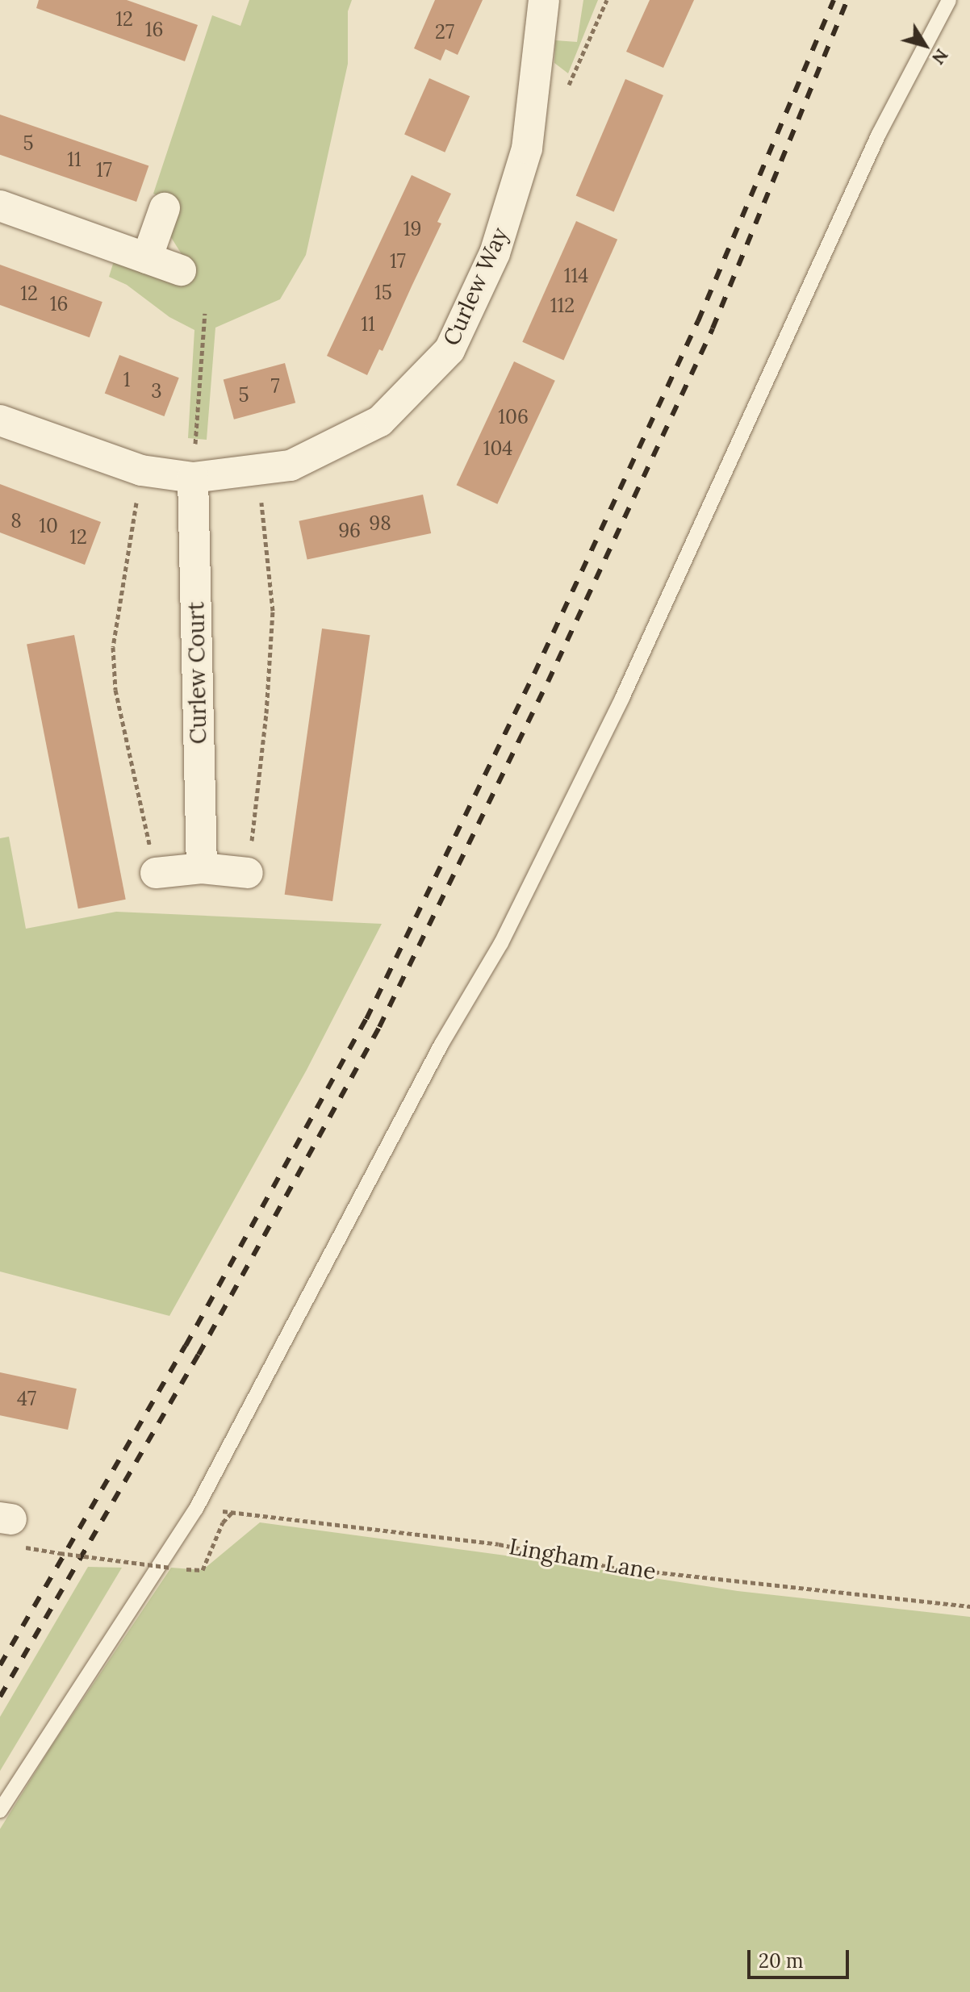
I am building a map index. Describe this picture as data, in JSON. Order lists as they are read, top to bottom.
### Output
{
  "streets": {
    "street": ["Curlew Way", "Curlew Court"],
    "path": ["Lingham Lane"]
  },
  "crossings": [
    ["Curlew Way", "Curlew Court"]
  ],
  "house_numbers": [
    "12",
    "16",
    "27",
    "5",
    "11",
    "17",
    "19",
    "17",
    "114",
    "15",
    "12",
    "16",
    "112",
    "11",
    "1",
    "7",
    "3",
    "5",
    "106",
    "104",
    "8",
    "98",
    "10",
    "96",
    "12",
    "47"
  ],
  "scale_bar": "20 m",
  "north": "bottom right"
}
